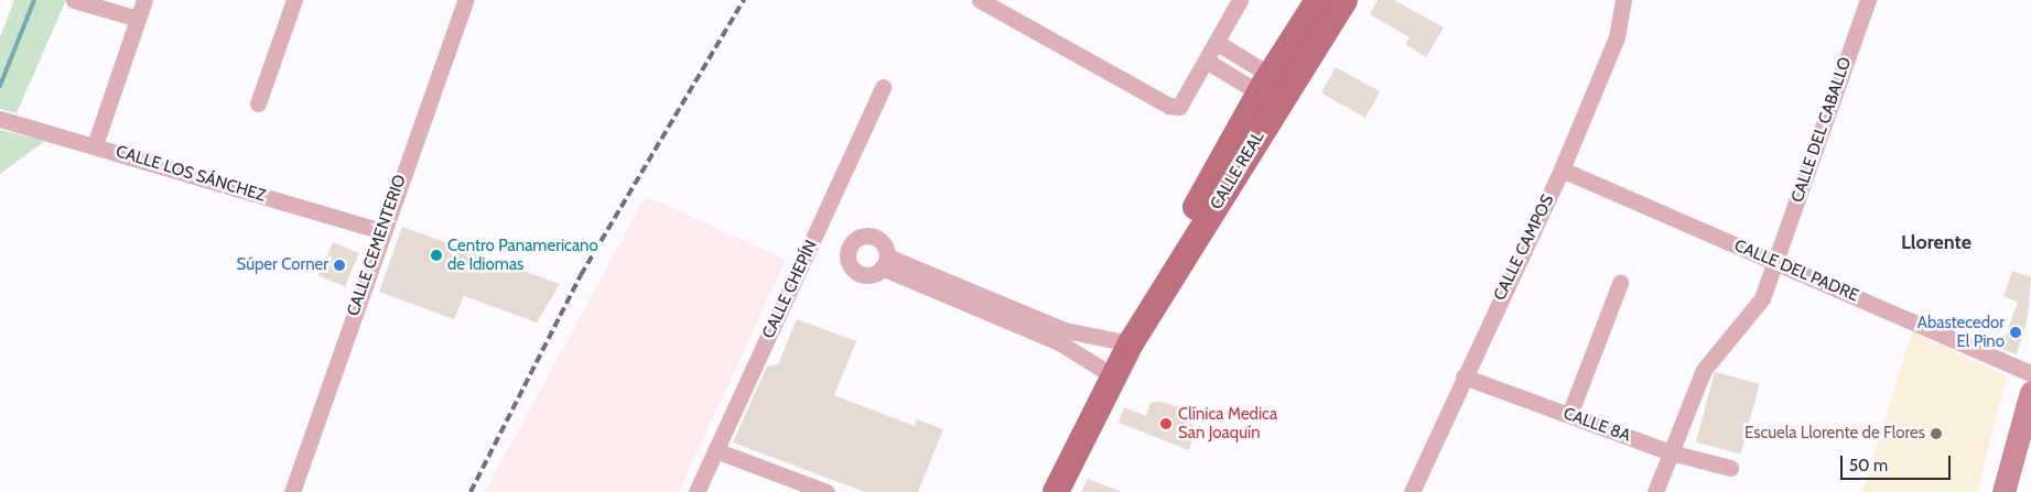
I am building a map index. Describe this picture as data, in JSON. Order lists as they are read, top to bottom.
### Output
{
  "streets": {
    "main road": ["CALLE REAL"],
    "street": [
      "CALLE DEL CABALLO",
      "CALLE LOS SÁNCHEZ",
      "CALLE CEMENTERIO",
      "CALLE CAMPOS",
      "CALLE DEL PADRE",
      "CALLE CHEPÍN",
      "CALLE 8A"
    ]
  },
  "crossings": [
    ["CALLE DEL CABALLO", "CALLE DEL PADRE"],
    ["CALLE DEL CABALLO", "CALLE 8A"],
    ["CALLE LOS SÁNCHEZ", "CALLE CEMENTERIO"],
    ["CALLE CAMPOS", "CALLE DEL PADRE"],
    ["CALLE CAMPOS", "CALLE 8A"]
  ],
  "districts": ["Llorente"],
  "places": [
    "Centro Panamericano de Idiomas",
    "Súper Corner",
    "Abastecedor El Pino",
    "Clínica Medica San Joaquín",
    "Escuela Llorente de Flores"
  ],
  "scale_bar": "50 m"
}
